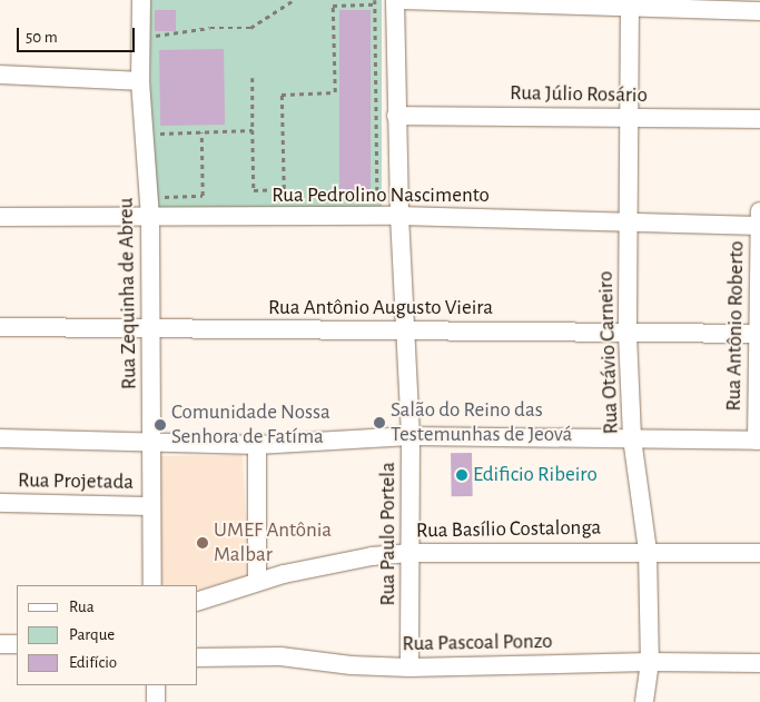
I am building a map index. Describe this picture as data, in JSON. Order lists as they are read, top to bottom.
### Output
{
  "streets": {
    "street": [
      "Rua Júlio Rosário",
      "Rua Pedrolino Nascimento",
      "Rua Zequinha de Abreu",
      "Rua Antônio Augusto Vieira",
      "Rua Antônio Roberto",
      "Rua Otávio Carneiro",
      "Rua Projetada",
      "Rua Basílio Costalonga",
      "Rua Paulo Portela",
      "Rua Pascoal Ponzo"
    ]
  },
  "crossings": [
    ["Rua Júlio Rosário", "Rua Otávio Carneiro"],
    ["Rua Júlio Rosário", "Rua Paulo Portela"],
    ["Rua Pedrolino Nascimento", "Rua Zequinha de Abreu"],
    ["Rua Pedrolino Nascimento", "Rua Antônio Roberto"],
    ["Rua Pedrolino Nascimento", "Rua Otávio Carneiro"],
    ["Rua Pedrolino Nascimento", "Rua Paulo Portela"],
    ["Rua Zequinha de Abreu", "Rua Antônio Augusto Vieira"],
    ["Rua Zequinha de Abreu", "Rua Projetada"],
    ["Rua Antônio Augusto Vieira", "Rua Antônio Roberto"],
    ["Rua Antônio Augusto Vieira", "Rua Otávio Carneiro"],
    ["Rua Antônio Augusto Vieira", "Rua Paulo Portela"],
    ["Rua Otávio Carneiro", "Rua Basílio Costalonga"],
    ["Rua Otávio Carneiro", "Rua Pascoal Ponzo"],
    ["Rua Basílio Costalonga", "Rua Paulo Portela"],
    ["Rua Paulo Portela", "Rua Pascoal Ponzo"]
  ],
  "places": [
    "Salão do Reino das Testemunhas de Jeová",
    "Comunidade Nossa Senhora de Fatíma",
    "Edificio Ribeiro",
    "UMEF Antônia Malbar"
  ],
  "legend": ["Rua", "Parque", "Edifício"],
  "scale_bar": "50 m"
}
